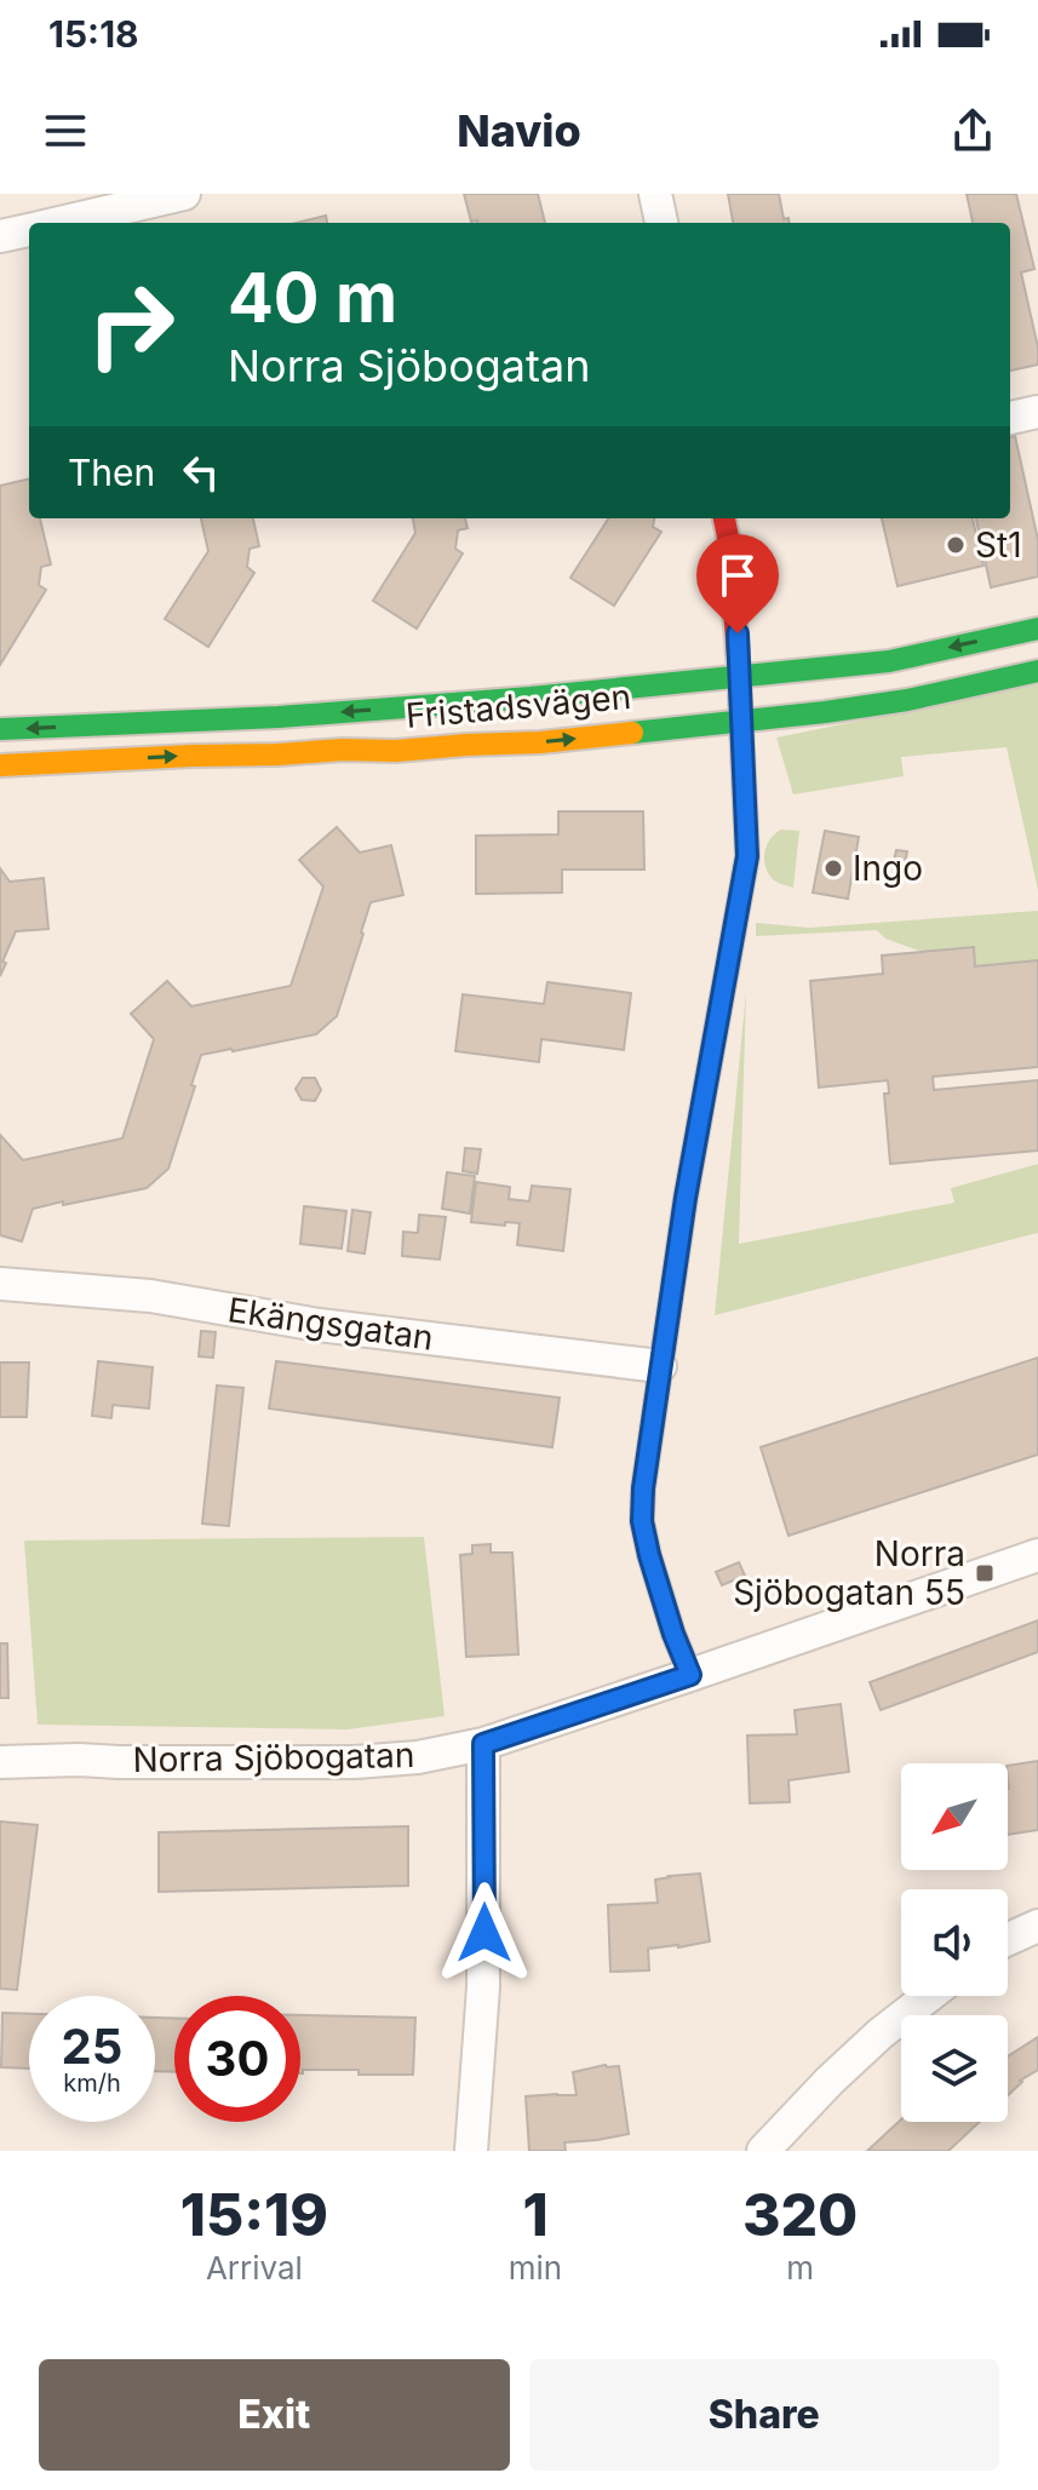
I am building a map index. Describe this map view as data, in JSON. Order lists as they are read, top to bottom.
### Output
{
  "streets": {
    "street": ["Fristadsvägen", "Ekängsgatan", "Norra Sjöbogatan"]
  },
  "places": {
    "other": ["St1", "Ingo"],
    "transit": ["Norra Sjöbogatan 55"]
  },
  "north": "bottom left",
  "page": {
    "status": "15:18",
    "header": "Navio",
    "turn": ["40 m", "Norra Sjöbogatan"],
    "then": "Then",
    "speed": "25 km/h",
    "limit": "30",
    "eta": [
      "15:19",
      "Arrival",
      "1",
      "min",
      "320",
      "m"
    ],
    "buttons": ["Exit", "Share"]
  }
}
